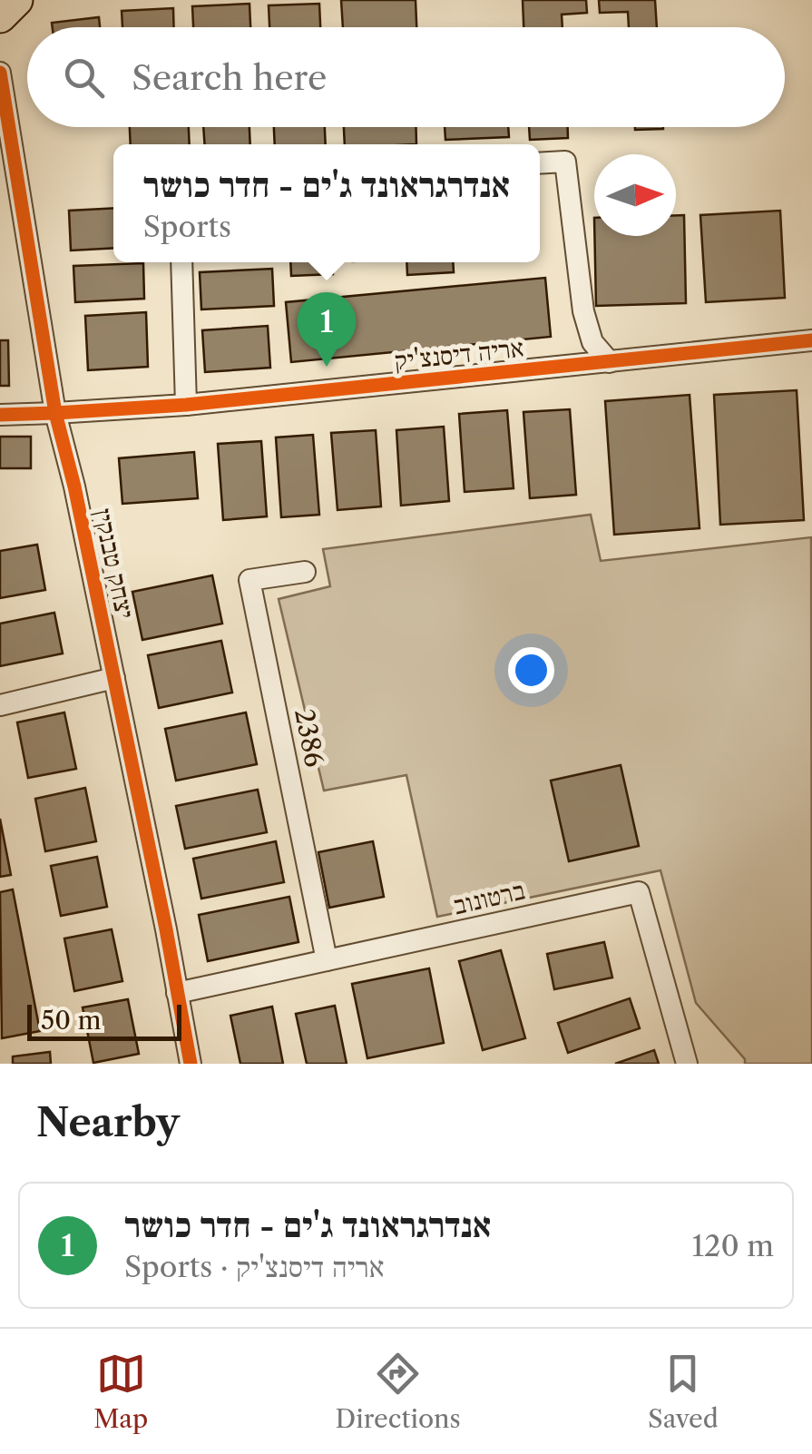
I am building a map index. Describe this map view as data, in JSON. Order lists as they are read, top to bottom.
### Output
{
  "streets": {
    "street": [
      "אריה דיסנצ'יק",
      "יצחק טבנקין",
      "2386",
      "ברטונוב"
    ]
  },
  "crossings": [
    ["אריה דיסנצ'יק", "יצחק טבנקין"],
    ["יצחק טבנקין", "ברטונוב"],
    ["2386", "ברטונוב"]
  ],
  "scale_bar": "50 m",
  "north": "right",
  "page": {
    "search": "Search here",
    "popup": ["אנדרגראונד ג'ים - חדר כושר", "Sports"],
    "pins": "1",
    "scale": "50 m",
    "heading": "Nearby",
    "list": [
      {
        "mark": "1",
        "name": "אנדרגראונד ג'ים - חדר כושר",
        "note": "Sports · אריה דיסנצ'יק",
        "value": "120 m"
      }
    ],
    "nav": ["Map", "Directions", "Saved"]
  }
}
